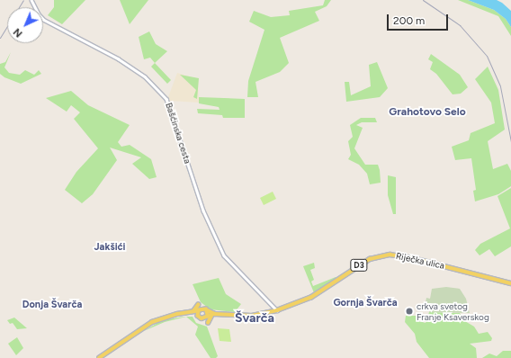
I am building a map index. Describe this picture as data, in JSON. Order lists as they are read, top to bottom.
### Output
{
  "streets": {
    "main road": ["Riječka ulica", "D3"],
    "street": ["Bašćinska cesta"]
  },
  "crossings": [
    ["Bašćinska cesta", "Riječka ulica"],
    ["Bašćinska cesta", "D3"],
    ["Riječka ulica", "D3"]
  ],
  "districts": [
    "Grahotovo Selo",
    "Jakšići",
    "Gornja Švarča",
    "Donja Švarča",
    "Švarča"
  ],
  "places": ["crkva svetog Franje Ksaverskog"],
  "scale_bar": "200 m",
  "north": "bottom left"
}
